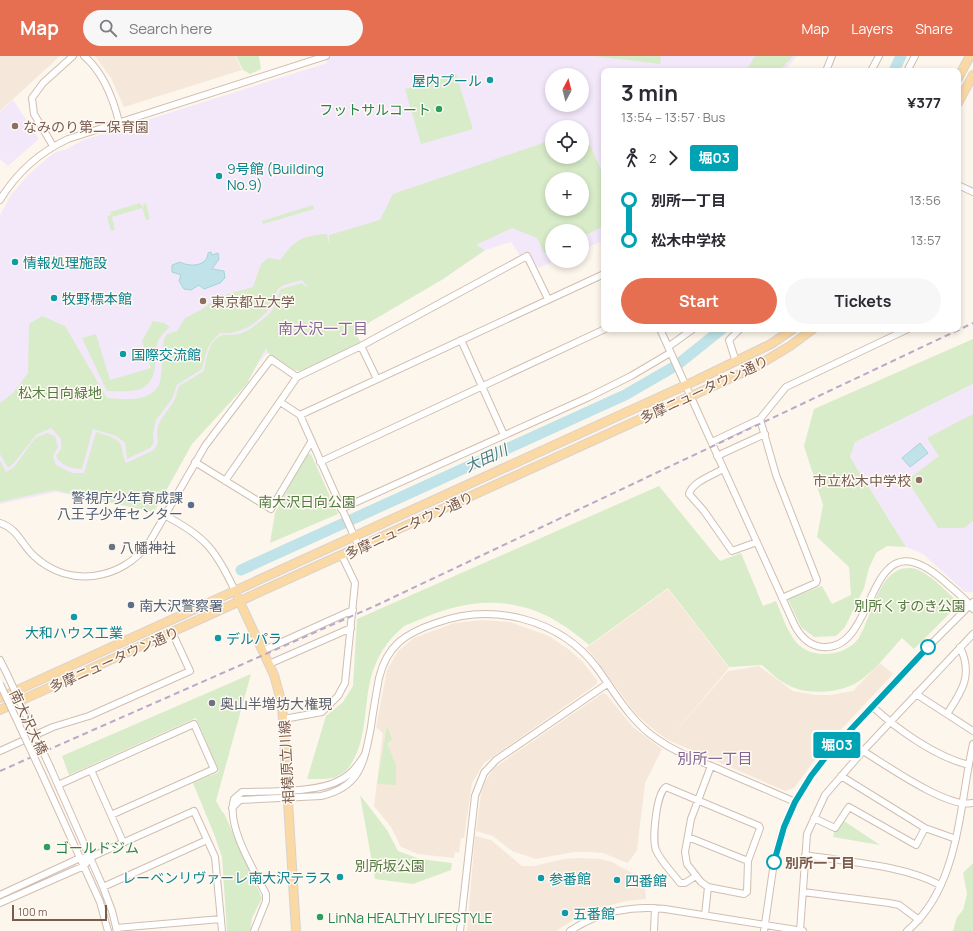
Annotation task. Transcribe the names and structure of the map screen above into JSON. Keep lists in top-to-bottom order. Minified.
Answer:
{"streets":{"main road":["多摩ニュータウン通り","相模原立川線"],"street":["南大沢大橋"]},"crossings":[["多摩ニュータウン通り","相模原立川線"]],"districts":["南大沢一丁目","別所一丁目"],"water":["大田川"],"parks":["松木日向緑地","南大沢日向公園","別所くすのき公園","別所坂公園"],"places":["屋内プール","フットサルコート","なみのり第二保育園","9号館 (Building No.9)","情報処理施設","牧野標本館","東京都立大学","国際交流館","市立松木中学校","警視庁少年育成課 八王子少年センター","八幡神社","南大沢警察署","大和ハウス工業","デルパラ","奥山半増坊大権現","ゴールドジム","別所一丁目","レーベンリヴァーレ南大沢テラス","参番館","四番館","五番館","LinNa HEALTHY LIFESTYLE"],"lines":["bus line 堀03"],"scale_bar":"100 m","north":"top","page":{"header":"Map","search":"Search here","nav":["Map","Layers","Share"],"on_map":"堀03","map_buttons":["+","−"],"heading":["3 min","13:54 – 13:57 · Bus","¥377"],"legs":["2","堀03"],"list":[{"name":"別所一丁目","value":"13:56"},{"name":"松木中学校","value":"13:57"}],"buttons":["Start","Tickets"],"scale":"100 m"}}
